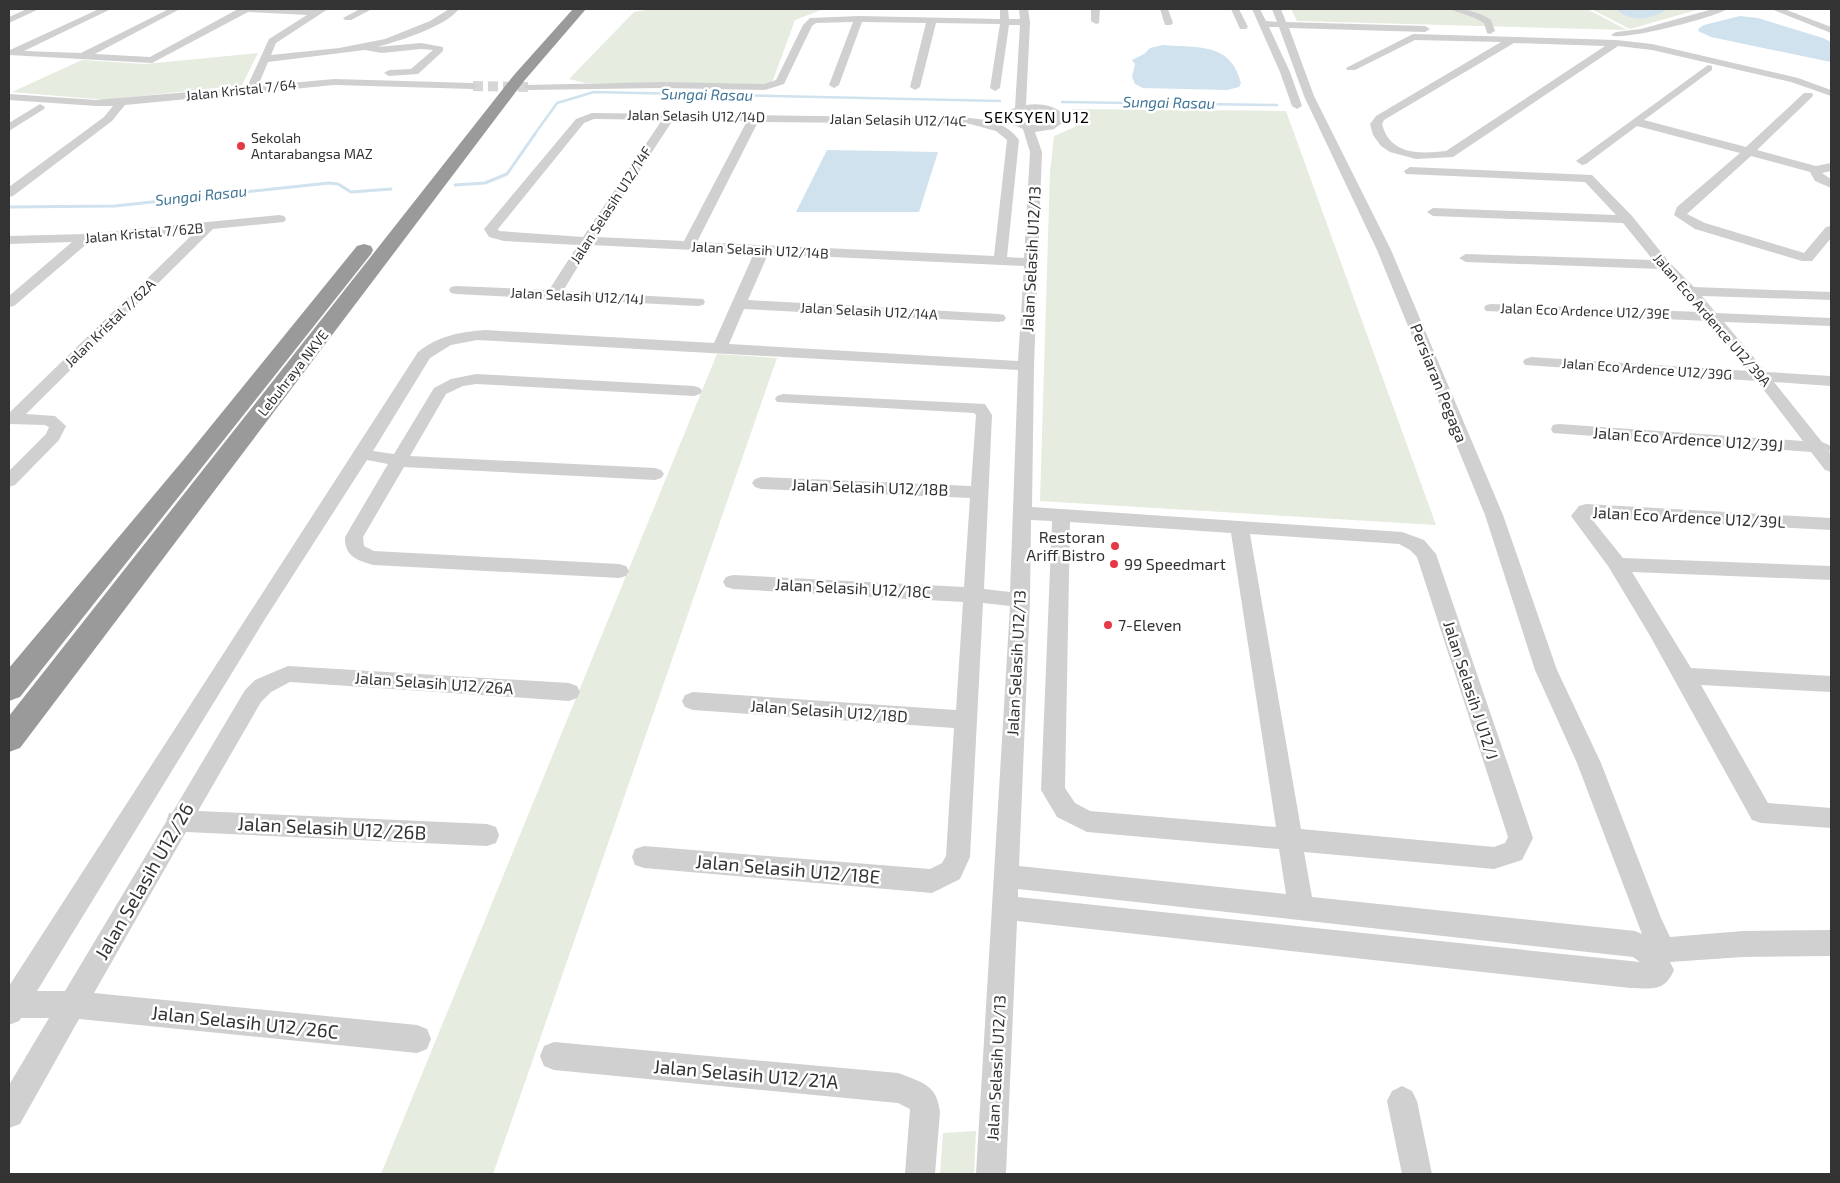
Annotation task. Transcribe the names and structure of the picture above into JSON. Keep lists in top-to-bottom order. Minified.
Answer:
{"streets":{"highway":["Lebuhraya NKVE"],"street":["Jalan Kristal 7/64","Jalan Selasih U12/14D","Jalan Selasih U12/14C","Jalan Selasih U12/14F","Jalan Kristal 7/62B","Jalan Selasih U12/14B","Jalan Selasih U12/13","Jalan Selasih U12/14J","Jalan Selasih U12/14A","Jalan Eco Ardence U12/39E","Jalan Eco Ardence U12/39A","Jalan Kristal 7/62A","Jalan Eco Ardence U12/39G","Persiaran Pegaga","Jalan Eco Ardence U12/39J","Jalan Selasih U12/18B","Jalan Eco Ardence U12/39L","Jalan Selasih U12/18C","Jalan Selasih U12/26A","Jalan Selasih J U12/J","Jalan Selasih U12/18D","Jalan Selasih U12/26B","Jalan Selasih U12/18E","Jalan Selasih U12/26","Jalan Selasih U12/26C","Jalan Selasih U12/21A"]},"crossings":[["Jalan Selasih U12/14D","Jalan Selasih U12/14C"],["Jalan Selasih U12/14D","Jalan Selasih U12/14F"],["Jalan Selasih U12/14D","Jalan Selasih U12/14B"],["Jalan Selasih U12/14C","Jalan Selasih U12/14B"],["Jalan Selasih U12/14F","Jalan Selasih U12/14B"],["Jalan Selasih U12/14F","Jalan Selasih U12/14J"],["Jalan Kristal 7/62B","Jalan Kristal 7/62A"],["Jalan Selasih U12/14B","Jalan Selasih U12/13"],["Jalan Selasih U12/13","Jalan Selasih U12/18C"],["Jalan Eco Ardence U12/39E","Jalan Eco Ardence U12/39A"],["Jalan Eco Ardence U12/39A","Jalan Eco Ardence U12/39G"],["Jalan Eco Ardence U12/39A","Jalan Eco Ardence U12/39J"],["Jalan Selasih U12/26A","Jalan Selasih U12/26"],["Jalan Selasih U12/18D","Jalan Selasih U12/18E"],["Jalan Selasih U12/26B","Jalan Selasih U12/26"],["Jalan Selasih U12/26","Jalan Selasih U12/26C"]],"districts":["SEKSYEN U12"],"water":["Sungai Rasau"],"places":["Sekolah Antarabangsa MAZ","Restoran Ariff Bistro","99 Speedmart","7-Eleven"]}
